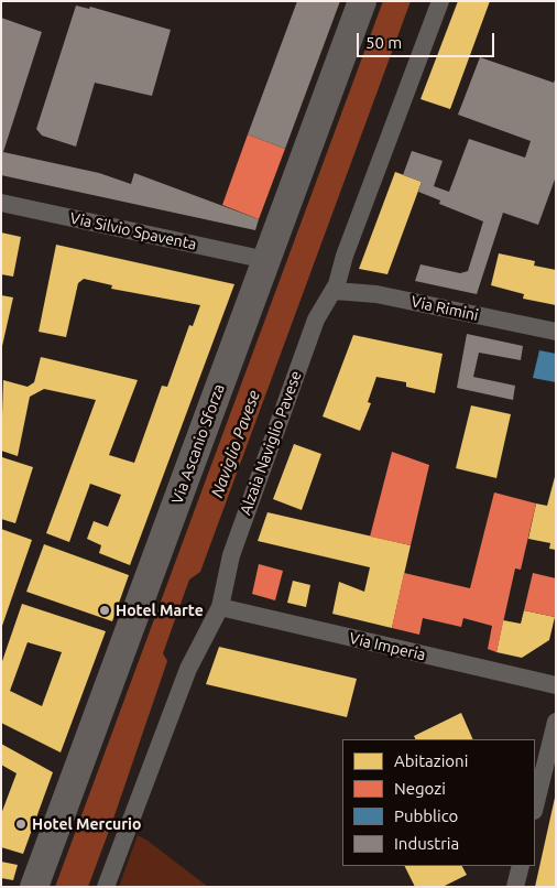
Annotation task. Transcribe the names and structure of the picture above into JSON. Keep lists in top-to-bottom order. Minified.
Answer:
{"streets":{"main road":["Via Ascanio Sforza"],"street":["Via Silvio Spaventa","Via Rimini","Alzaia Naviglio Pavese","Via Imperia"]},"crossings":[["Via Silvio Spaventa","Via Ascanio Sforza"],["Via Rimini","Alzaia Naviglio Pavese"],["Alzaia Naviglio Pavese","Via Imperia"]],"water":["Naviglio Pavese"],"places":["Hotel Marte","Hotel Mercurio"],"legend":["Abitazioni","Negozi","Pubblico","Industria"],"scale_bar":"50 m"}
